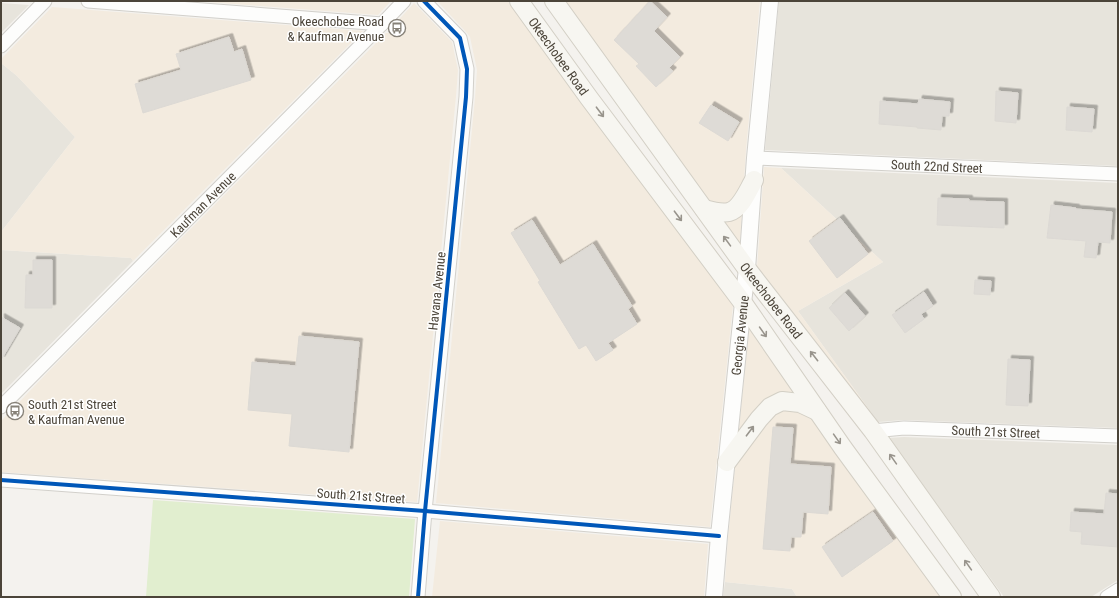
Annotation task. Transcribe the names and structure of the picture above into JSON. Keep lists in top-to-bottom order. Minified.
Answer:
{"streets":{"main road":["Okeechobee Road"],"street":["South 22nd Street","Kaufman Avenue","Havana Avenue","Georgia Avenue","South 21st Street"]},"crossings":[["Okeechobee Road","Georgia Avenue"],["Okeechobee Road","South 21st Street"],["South 22nd Street","Georgia Avenue"],["Havana Avenue","South 21st Street"],["Georgia Avenue","South 21st Street"]],"places":{"bus stop":["Okeechobee Road & Kaufman Avenue","South 21st Street & Kaufman Avenue"]}}
